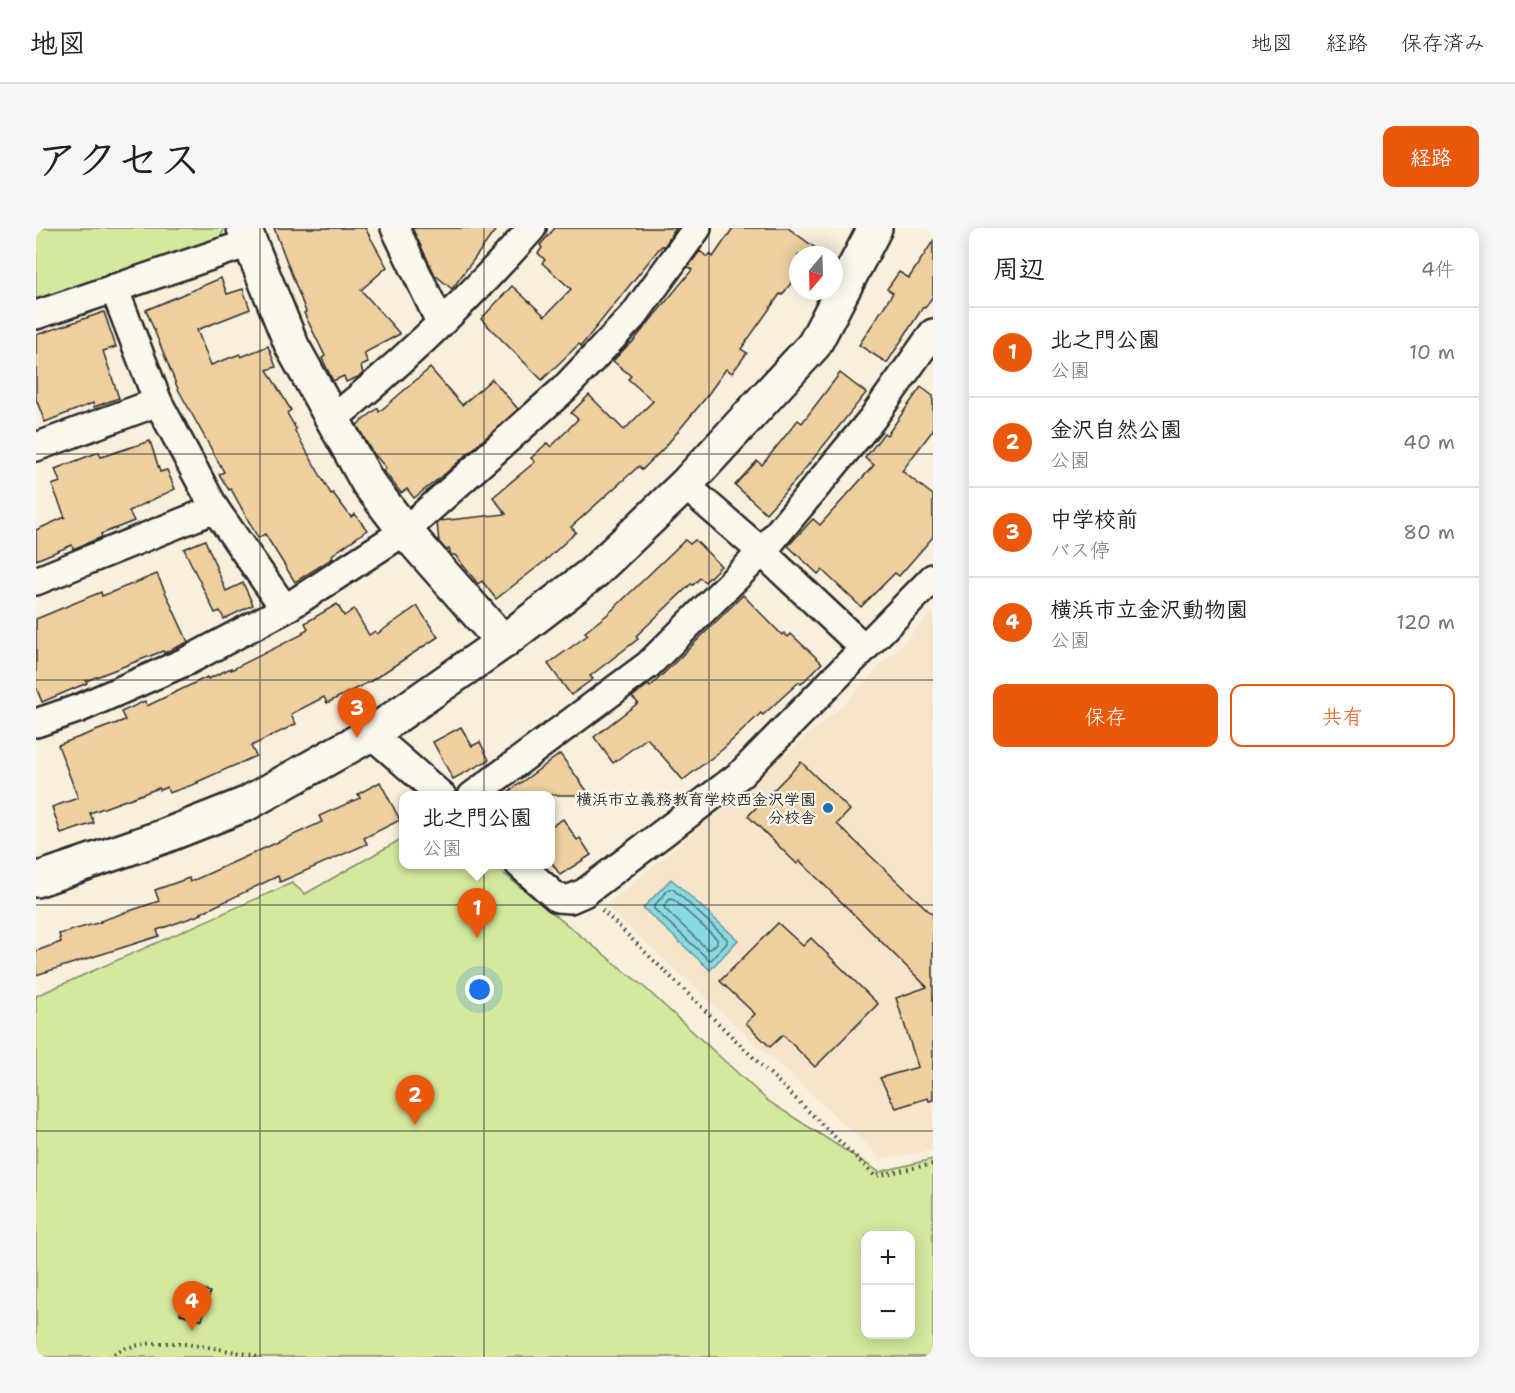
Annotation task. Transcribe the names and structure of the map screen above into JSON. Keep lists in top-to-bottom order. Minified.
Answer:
{"places":["横浜市立義務教育学校西金沢学園 分校舎"],"north":"bottom","page":{"header":"地図","nav":["地図","経路","保存済み"],"title":"アクセス","buttons":["経路",["保存","共有"]],"heading":["周辺","4件"],"list":[{"mark":"1","name":"北之門公園","note":"公園","value":"10 m"},{"mark":"2","name":"金沢自然公園","note":"公園","value":"40 m"},{"mark":"3","name":"中学校前","note":"バス停","value":"80 m"},{"mark":"4","name":"横浜市立金沢動物園","note":"公園","value":"120 m"}],"pins":["3","1","2","4"],"popup":["北之門公園","公園"],"map_buttons":["+","−"]}}
